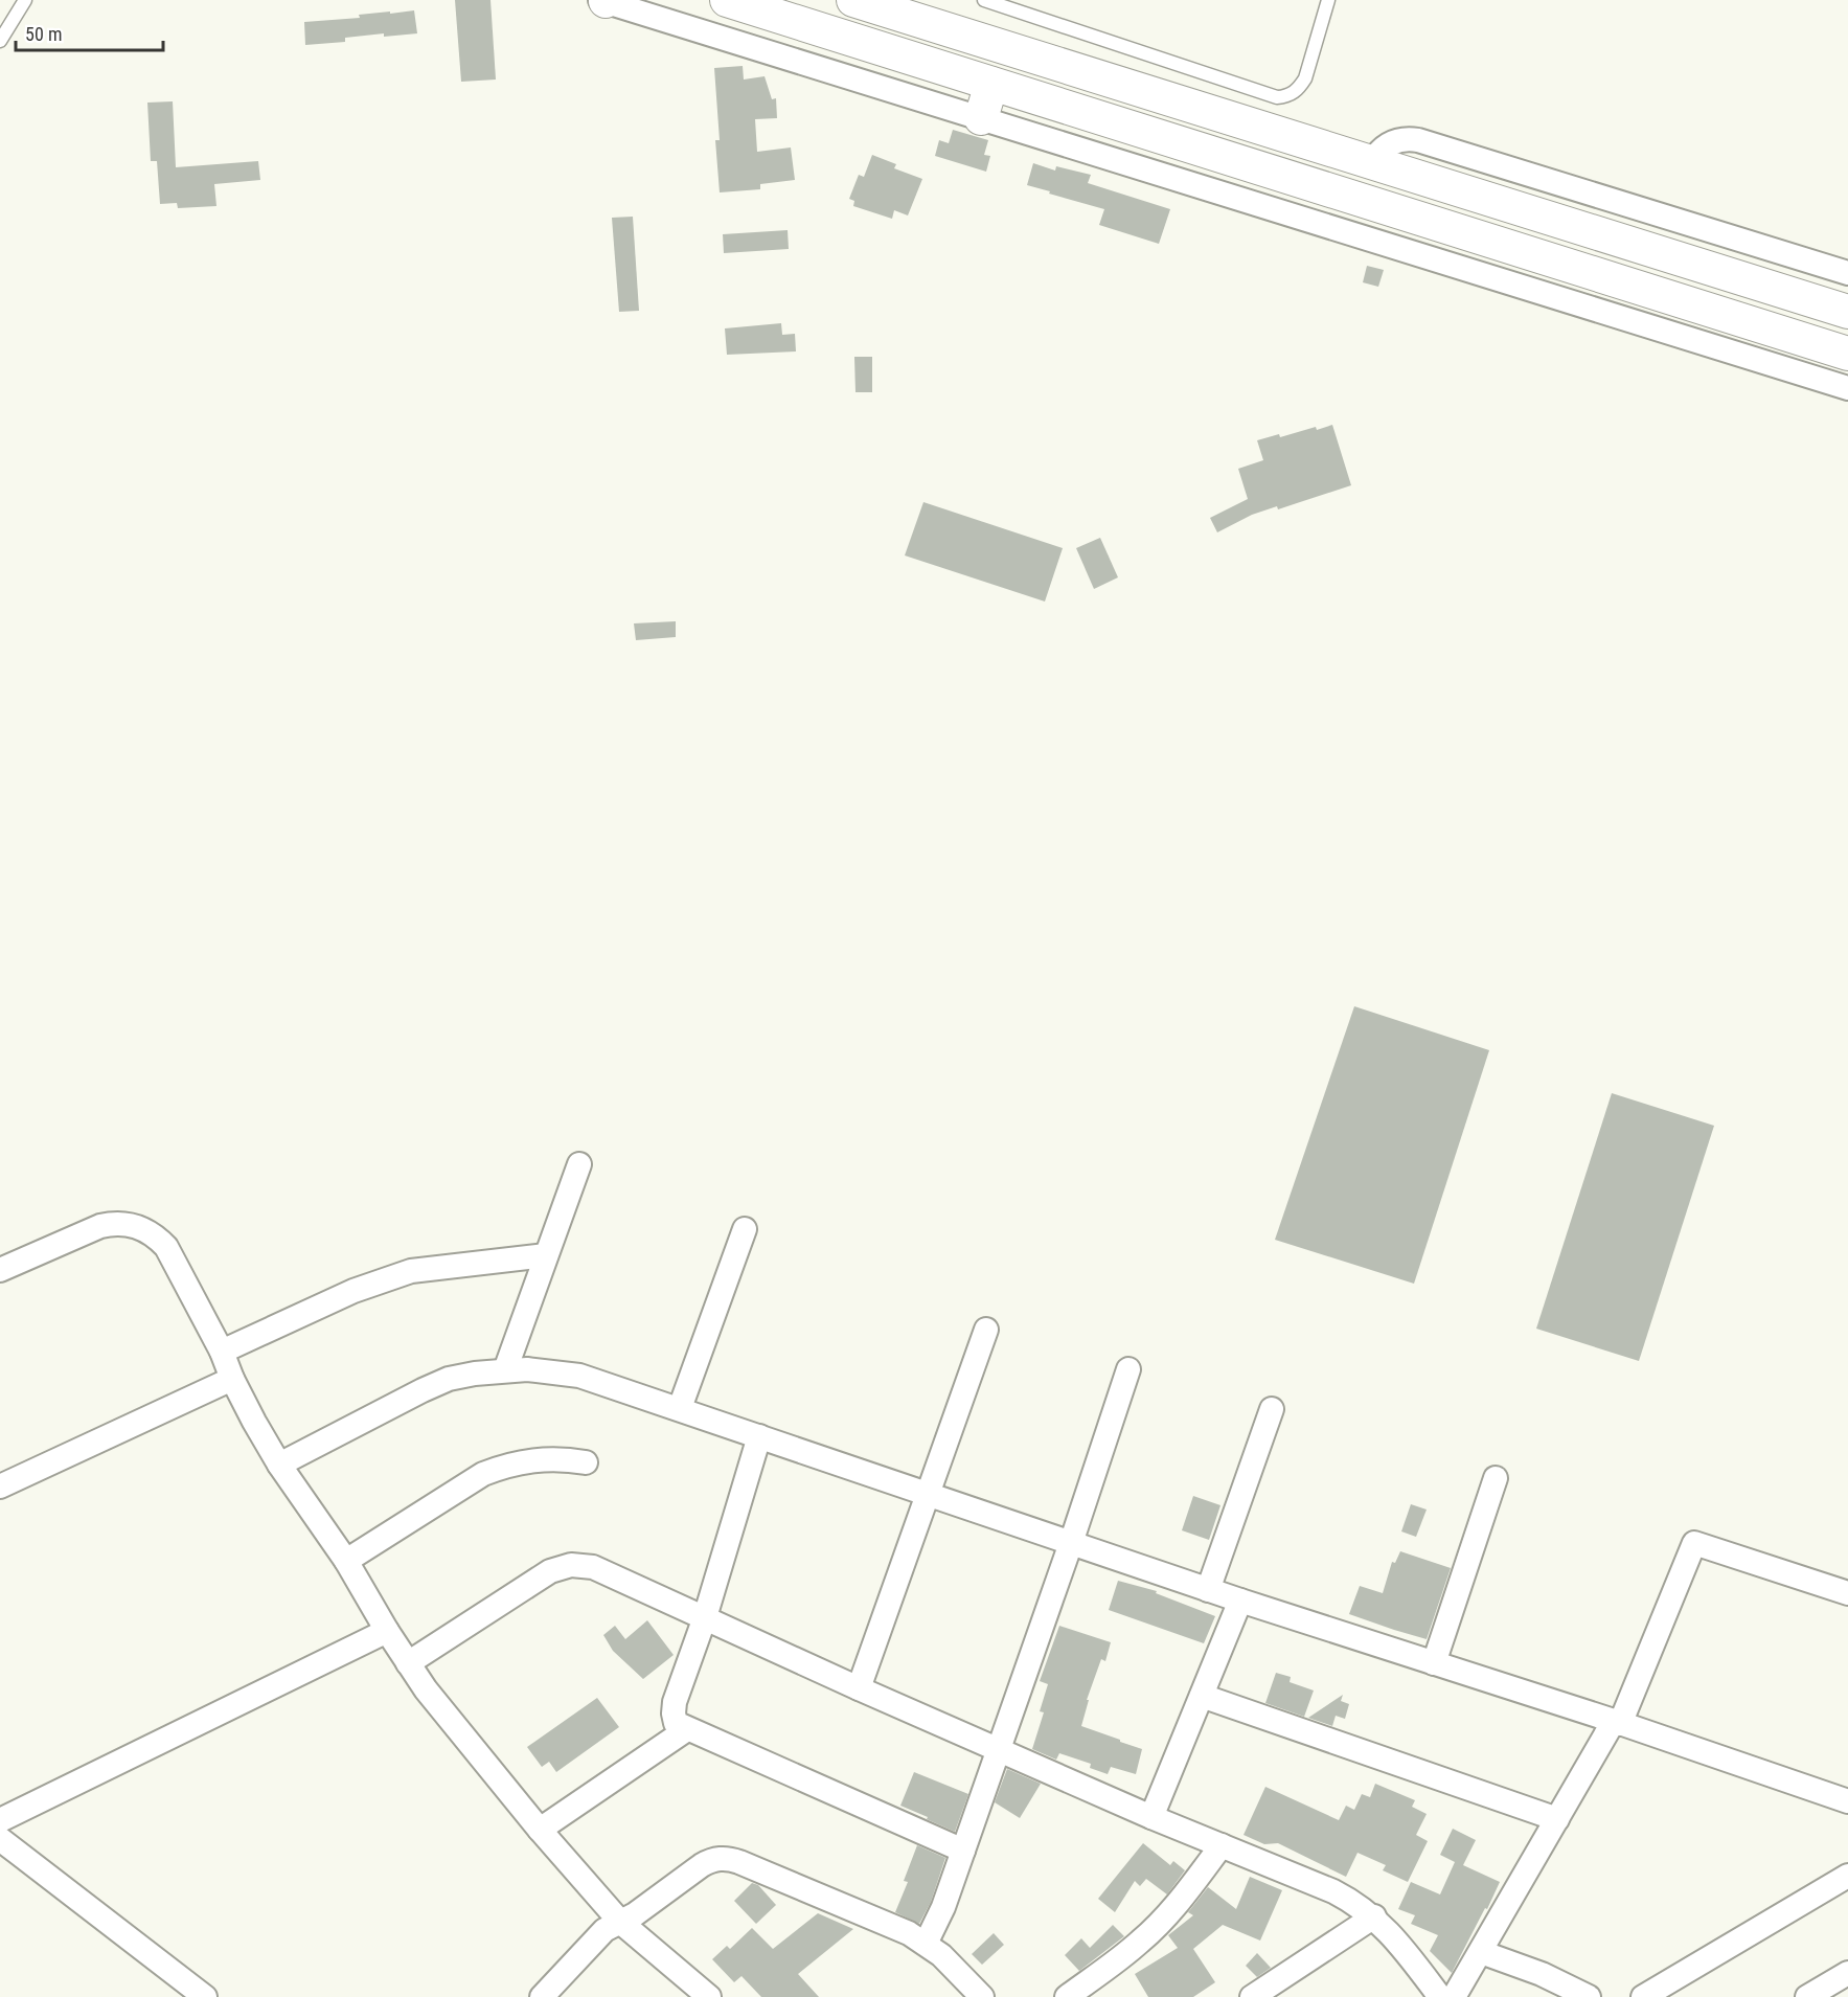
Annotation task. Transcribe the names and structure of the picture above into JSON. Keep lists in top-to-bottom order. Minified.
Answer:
{"scale_bar":"50 m"}
